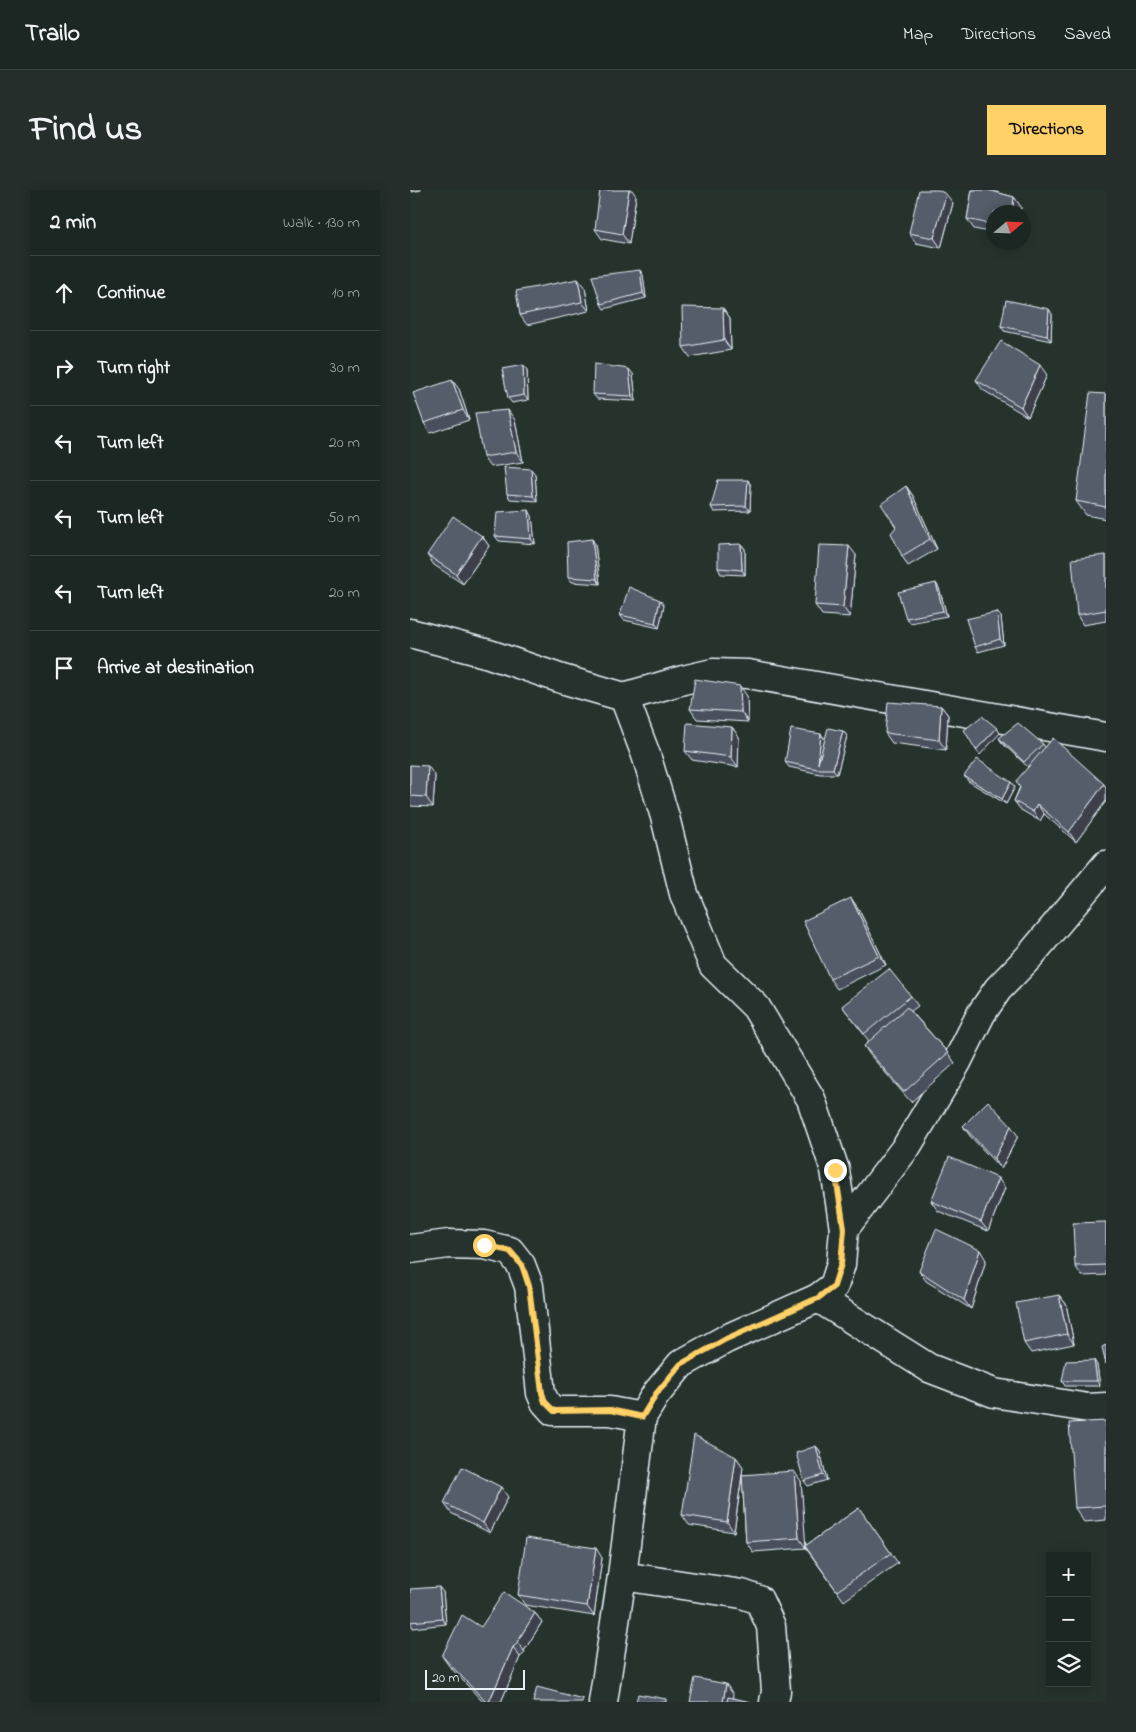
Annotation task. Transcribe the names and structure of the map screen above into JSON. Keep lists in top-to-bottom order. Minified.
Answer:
{"scale_bar":"20 m","north":"right","page":{"header":"Trailo","nav":["Map","Directions","Saved"],"title":"Find us","buttons":"Directions","heading":["2 min","Walk · 130 m"],"list":[["Continue","10 m"],["Turn right","30 m"],["Turn left","20 m"],["Turn left","50 m"],["Turn left","20 m"],"Arrive at destination"],"map_buttons":["+","−"],"scale":"20 m"}}
